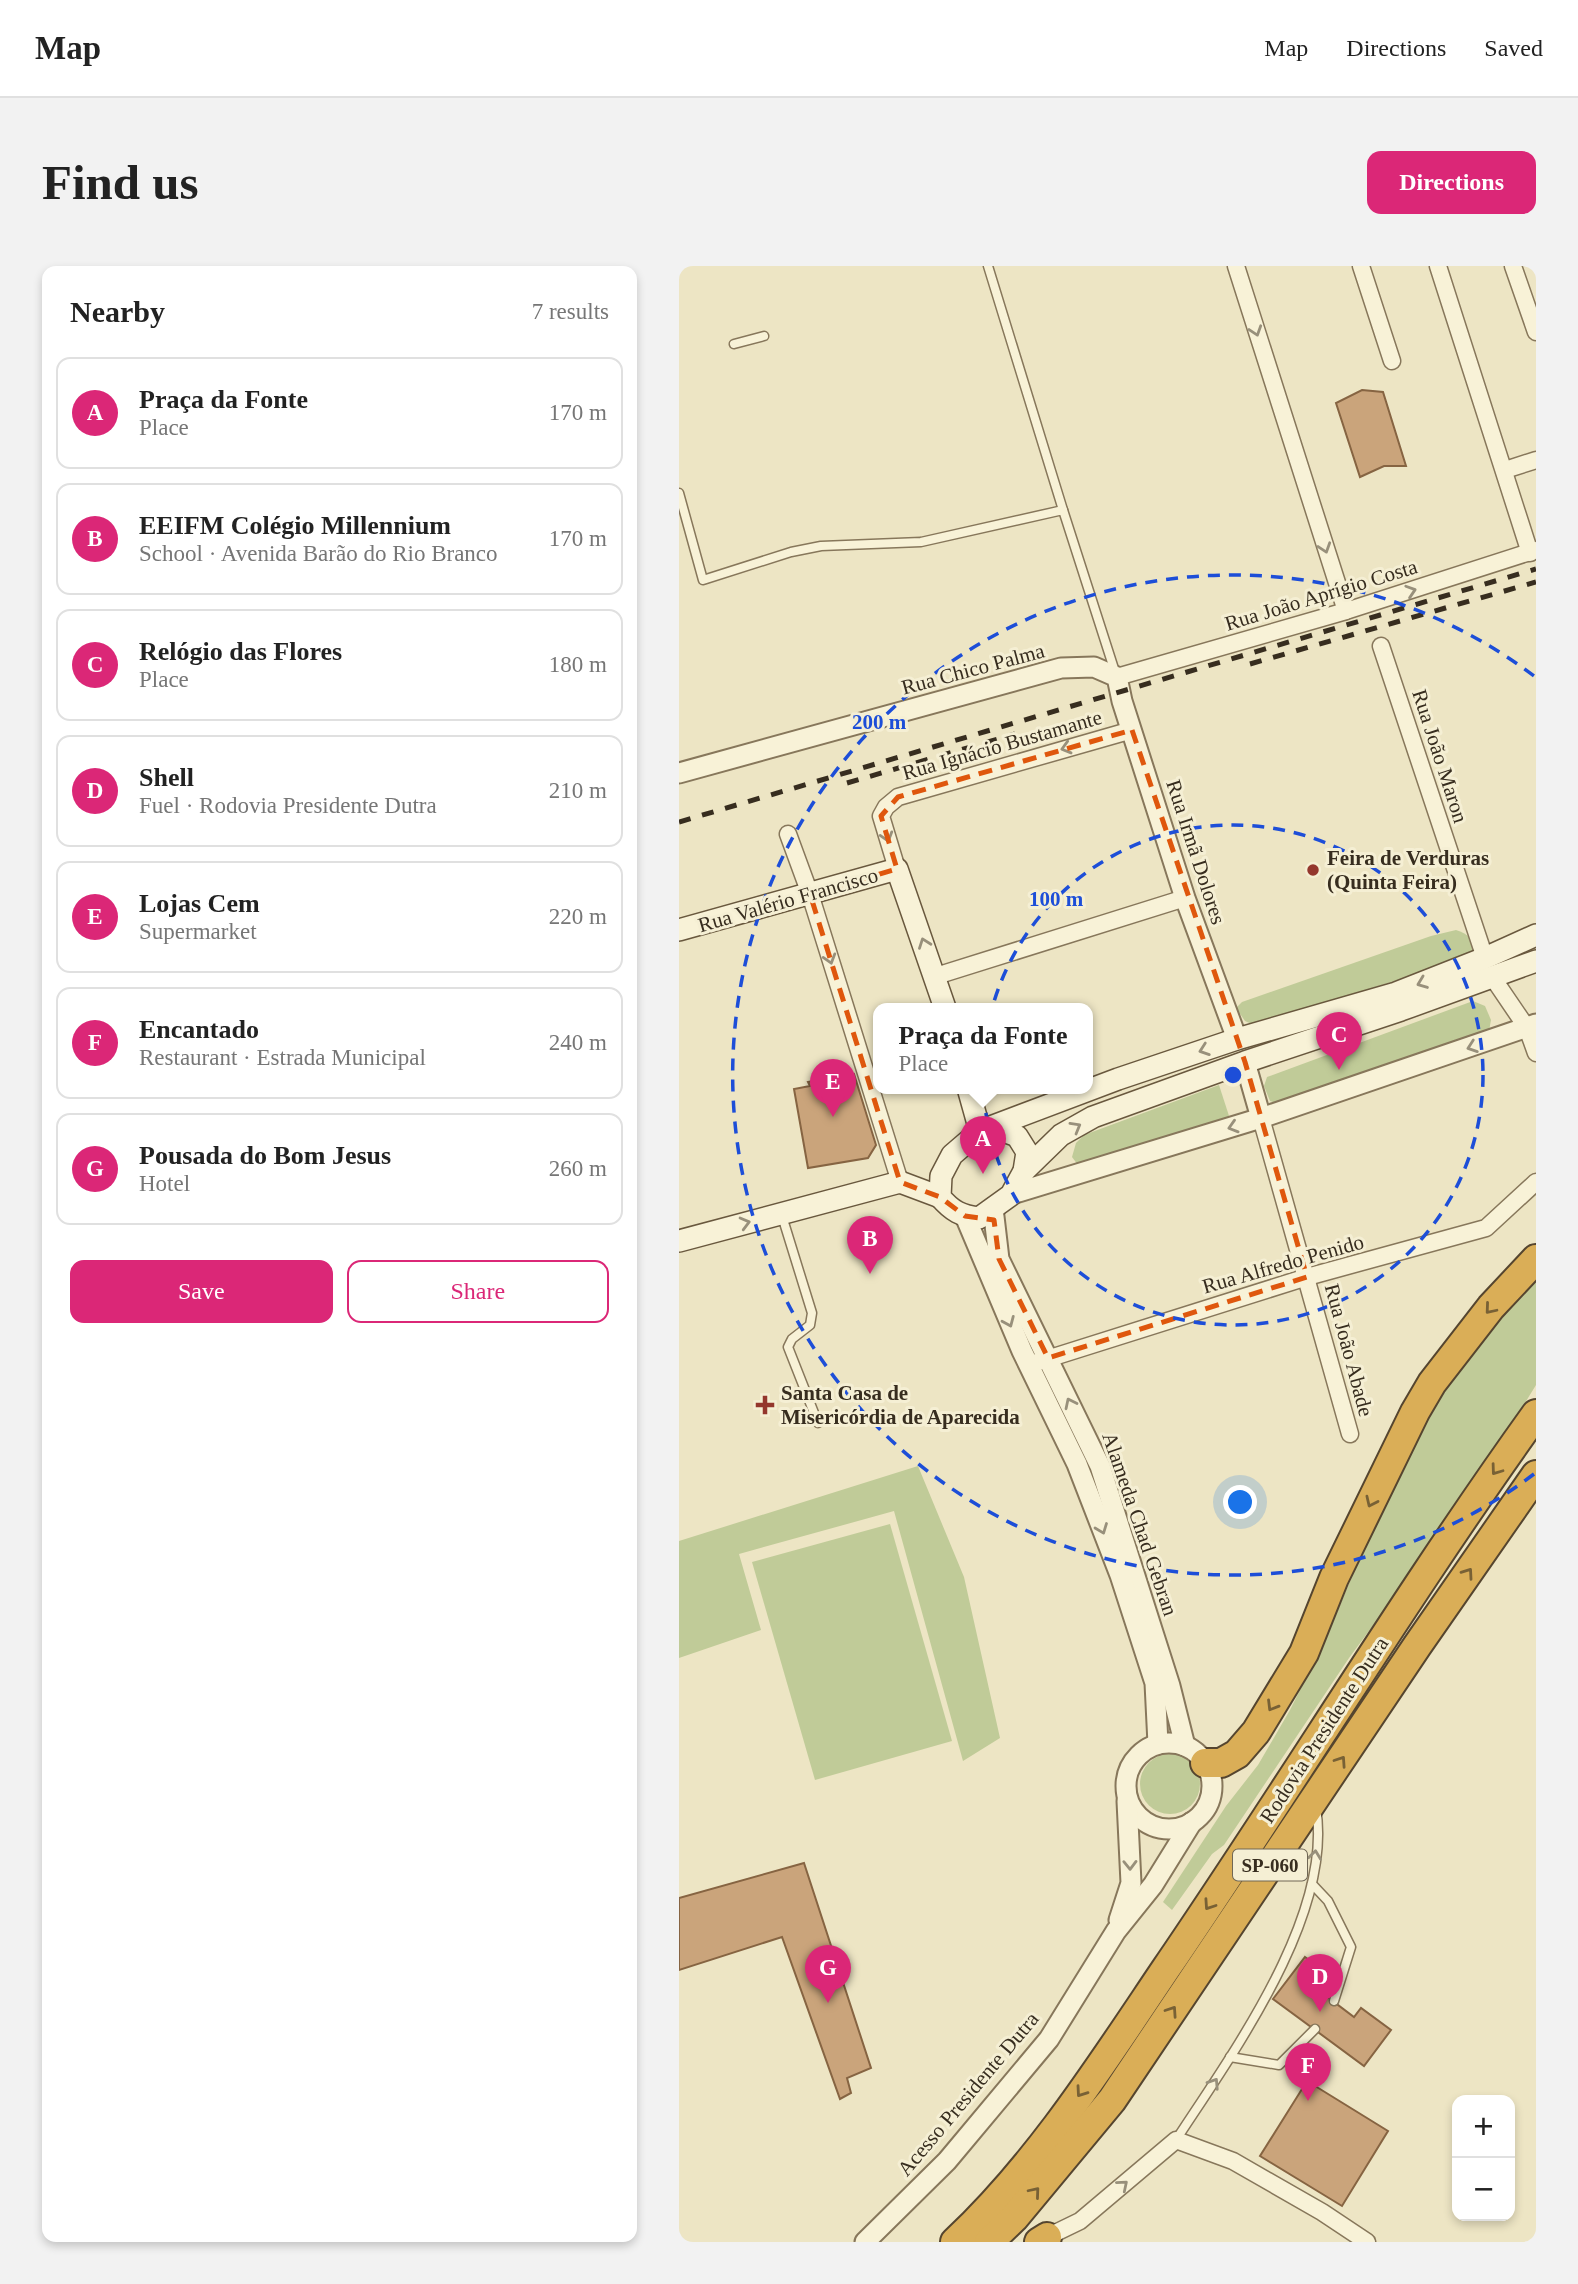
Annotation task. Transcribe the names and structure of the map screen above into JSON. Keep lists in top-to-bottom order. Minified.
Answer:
{"streets":{"highway":["Rodovia Presidente Dutra","SP-060"],"main road":["Rua Valério Francisco"],"street":["Rua João Aprígio Costa","Rua Chico Palma","Rua Ignácio Bustamante","Rua João Maron","Rua Irmã Dolores","Rua Alfredo Penido","Rua João Abade","Alameda Chad Gebran","Acesso Presidente Dutra"]},"crossings":[["Rua João Aprígio Costa","Rua Chico Palma"],["Rua João Aprígio Costa","Rua Irmã Dolores"],["Rua Chico Palma","Rua Irmã Dolores"],["Rua Ignácio Bustamante","Rua Irmã Dolores"],["Rua Ignácio Bustamante","Rua Valério Francisco"],["Rua Alfredo Penido","Rua João Abade"],["Rua Alfredo Penido","Alameda Chad Gebran"]],"one_way":["Rua João Aprígio Costa","Rua Ignácio Bustamante"],"places":{"other":["Feira de Verduras (Quinta Feira)"],"health":["Santa Casa de Misericórdia de Aparecida"]},"page":{"header":"Map","nav":["Map","Directions","Saved"],"buttons":["Directions",["Save","Share"]],"title":"Find us","heading":["Nearby","7 results"],"list":[{"mark":"A","name":"Praça da Fonte","note":"Place","value":"170 m"},{"mark":"B","name":"EEIFM Colégio Millennium","note":"School · Avenida Barão do Rio Branco","value":"170 m"},{"mark":"C","name":"Relógio das Flores","note":"Place","value":"180 m"},{"mark":"D","name":"Shell","note":"Fuel · Rodovia Presidente Dutra","value":"210 m"},{"mark":"E","name":"Lojas Cem","note":"Supermarket","value":"220 m"},{"mark":"F","name":"Encantado","note":"Restaurant · Estrada Municipal","value":"240 m"},{"mark":"G","name":"Pousada do Bom Jesus","note":"Hotel","value":"260 m"}],"popup":["Praça da Fonte","Place"],"pins":["C","E","A","B","G","D","F"],"map_buttons":["+","−"]},"rings":["200 m","100 m"]}
